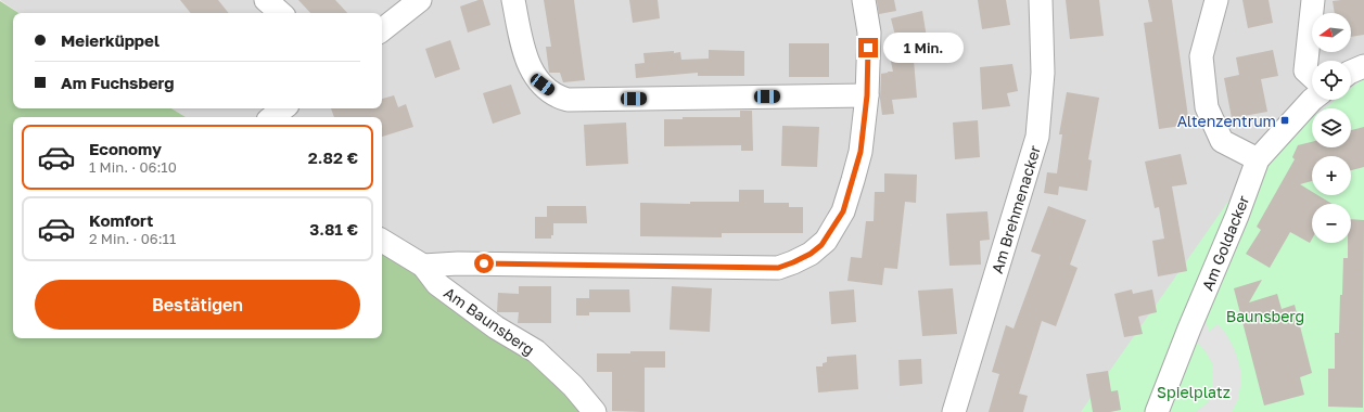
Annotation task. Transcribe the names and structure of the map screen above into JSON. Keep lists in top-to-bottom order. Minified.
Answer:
{"streets":{"street":["Am Brehmenacker","Am Goldacker","Am Baunsberg"]},"parks":["Baunsberg","Spielplatz"],"places":{"transit":["Altenzentrum"]},"north":"left","page":{"map_buttons":["+","−"],"banner":["Meierküppel","Am Fuchsberg"],"bubble":"1 Min.","list":[{"name":"Economy","note":"1 Min. · 06:10","value":"2.82 €"},{"name":"Komfort","note":"2 Min. · 06:11","value":"3.81 €"}],"buttons":"Bestätigen"}}
